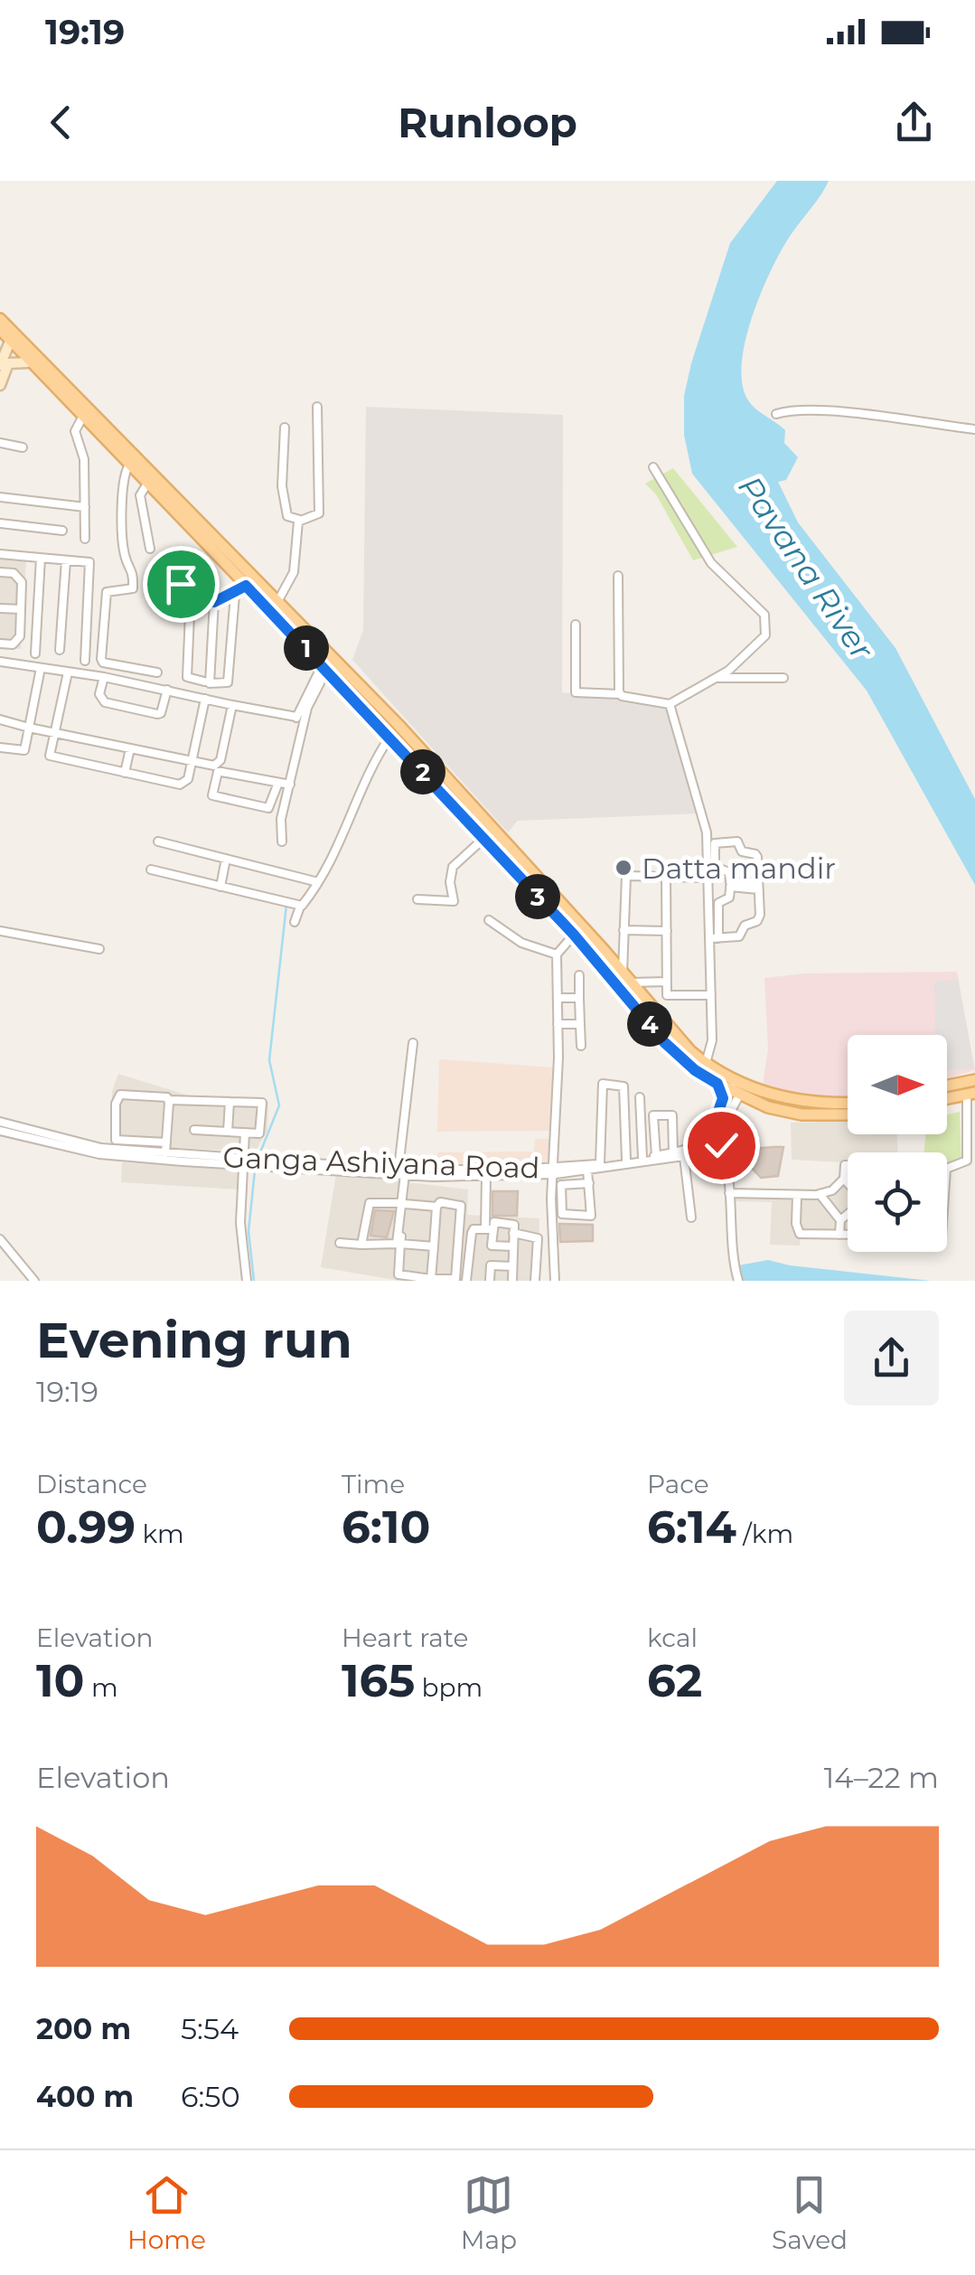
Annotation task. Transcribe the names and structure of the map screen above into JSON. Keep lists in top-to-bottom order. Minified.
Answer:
{"streets":{"street":["Ganga Ashiyana Road"]},"water":["Pavana River"],"places":["Datta mandir"],"north":"right","page":{"status":"19:19","header":"Runloop","pins":["1","2","3","4"],"heading":["Evening run","19:19"],"stats":[["Distance","0.99 km"],["Time","6:10"],["Pace","6:14 /km"],["Elevation","10 m"],["Heart rate","165 bpm"],["kcal","62"]],"chart":["Elevation","14–22 m"],"list":[{"name":"200 m","note":"5:54"},{"name":"400 m","note":"6:50"}],"tabs":["Home","Map","Saved"]}}
